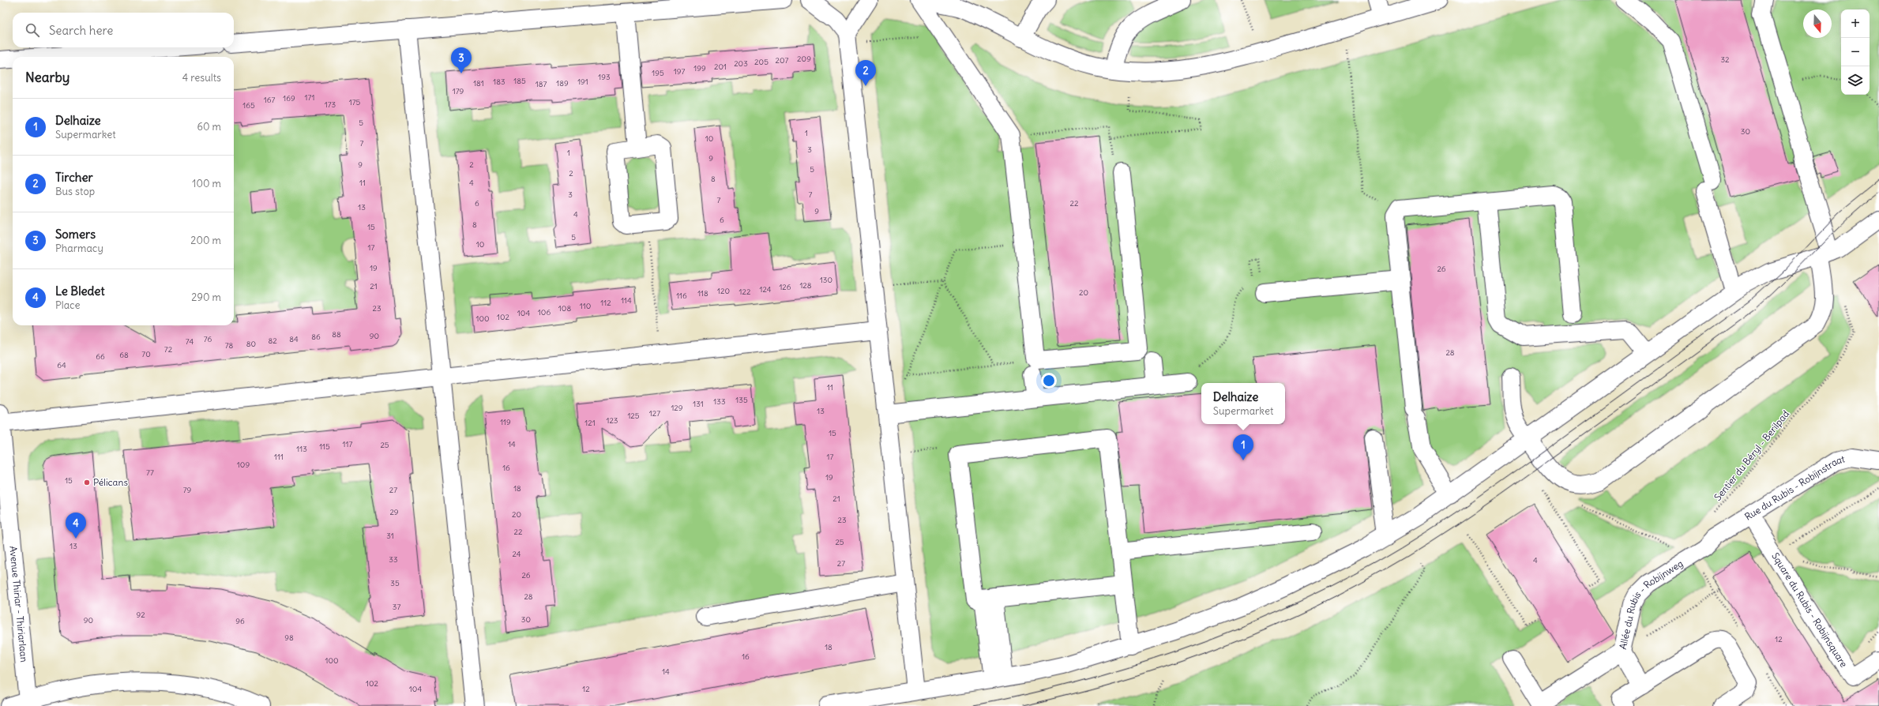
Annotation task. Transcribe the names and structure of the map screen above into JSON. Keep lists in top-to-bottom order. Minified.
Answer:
{"streets":{"street":["Rue du Rubis - Robijnstraat","Avenue Thiriar - Thiriarlaan","Allée du Rubis - Robijnweg","Square du Rubis - Robijnsquare"],"path":["Sentier du Béryl - Berilpad"]},"crossings":[["Rue du Rubis - Robijnstraat","Allée du Rubis - Robijnweg"],["Rue du Rubis - Robijnstraat","Square du Rubis - Robijnsquare"]],"places":["Pélicans"],"house_numbers":["209","32","207","205","203","201","199","197","195","193","185","183","191","181","189","187","179","171","169","167","175","173","165","5","30","1","10","7","3","1","9","9","2","5","2","8","11","4","3","7","7","6","22","13","9","4","6","8","15","5","10","17","19","26","130","128","21","126","124","120","122","20","118","116","114","112","110","23","108","106","104","102","100","88","90","86","76","84","82","74","80","78","72","28","70","68","66","64","11","135","133","131","129","13","127","125","123","119","121","15","117","14","25","115","113","111","17","109","16","77","19","15","18","79","27","21","29","20","23","22","31","25","13","24","33","4","27","26","35","28","37","92","30","90","96","98","12","18","16","100","14","102","104","12"],"north":"bottom","page":{"map_buttons":["+","−"],"search":"Search here","pins":["3","2","1","4"],"heading":["Nearby","4 results"],"list":[{"mark":"1","name":"Delhaize","note":"Supermarket","value":"60 m"},{"mark":"2","name":"Tircher","note":"Bus stop","value":"100 m"},{"mark":"3","name":"Somers","note":"Pharmacy","value":"200 m"},{"mark":"4","name":"Le Bledet","note":"Place","value":"290 m"}],"popup":["Delhaize","Supermarket"]}}
